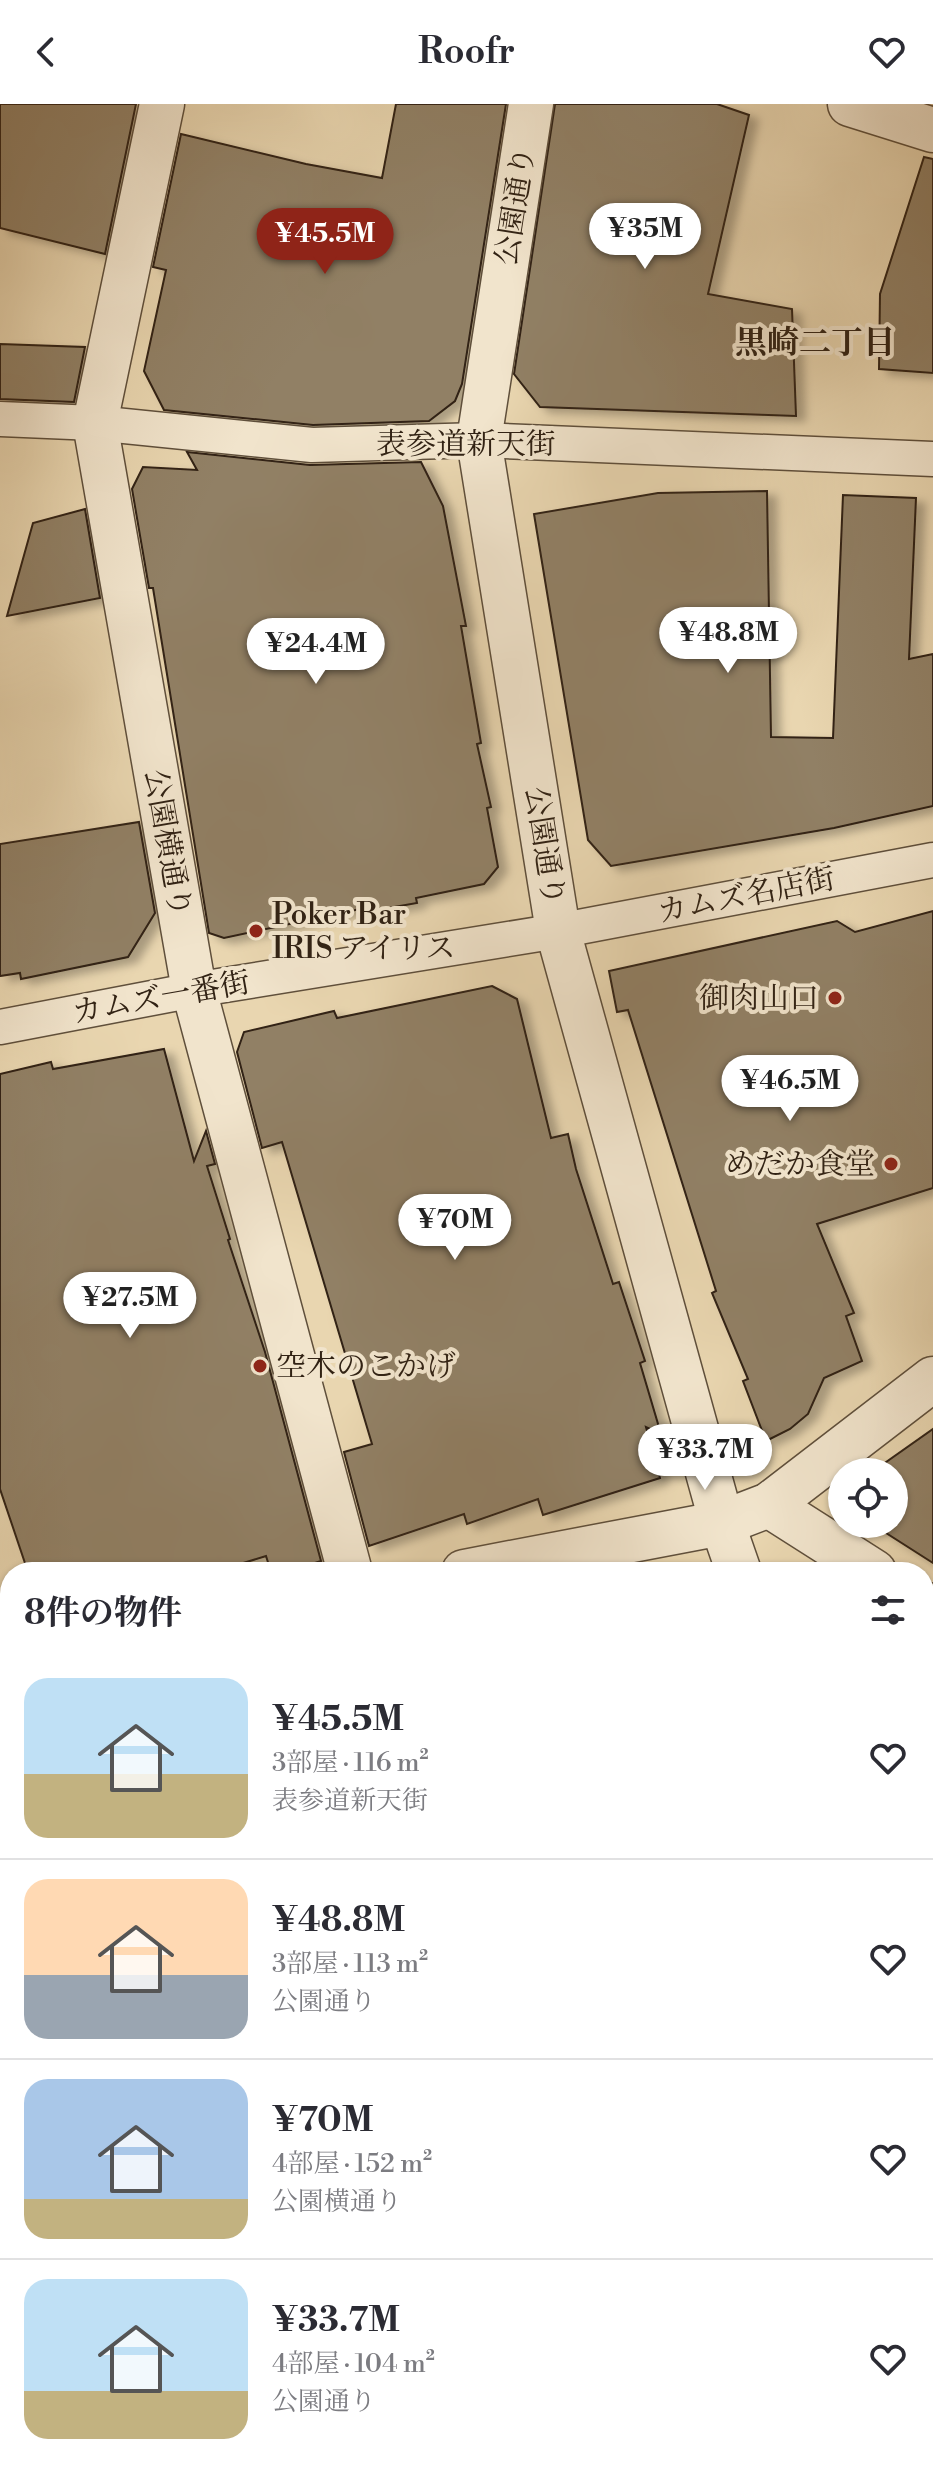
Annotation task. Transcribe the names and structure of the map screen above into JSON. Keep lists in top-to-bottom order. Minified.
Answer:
{"streets":{"street":["公園通り","表参道新天街","公園横通り","カムズ名店街","カムズ一番街"]},"crossings":[["公園通り","表参道新天街"],["公園通り","カムズ名店街"],["公園通り","カムズ一番街"],["表参道新天街","公園横通り"],["公園横通り","カムズ一番街"],["カムズ名店街","カムズ一番街"]],"districts":["黒崎二丁目"],"places":["Poker Bar IRIS アイリス","御肉山口","めだか食堂","空木のこかげ"],"page":{"header":"Roofr","price":["¥35M","¥45.5M","¥48.8M","¥24.4M","¥46.5M","¥70M","¥27.5M","¥33.7M"],"heading":"8件の物件","list":[{"name":"¥45.5M","note":"3部屋 · 116 m² · 表参道新天街"},{"name":"¥48.8M","note":"3部屋 · 113 m² · 公園通り"},{"name":"¥70M","note":"4部屋 · 152 m² · 公園横通り"},{"name":"¥33.7M","note":"4部屋 · 104 m² · 公園通り"}]}}
